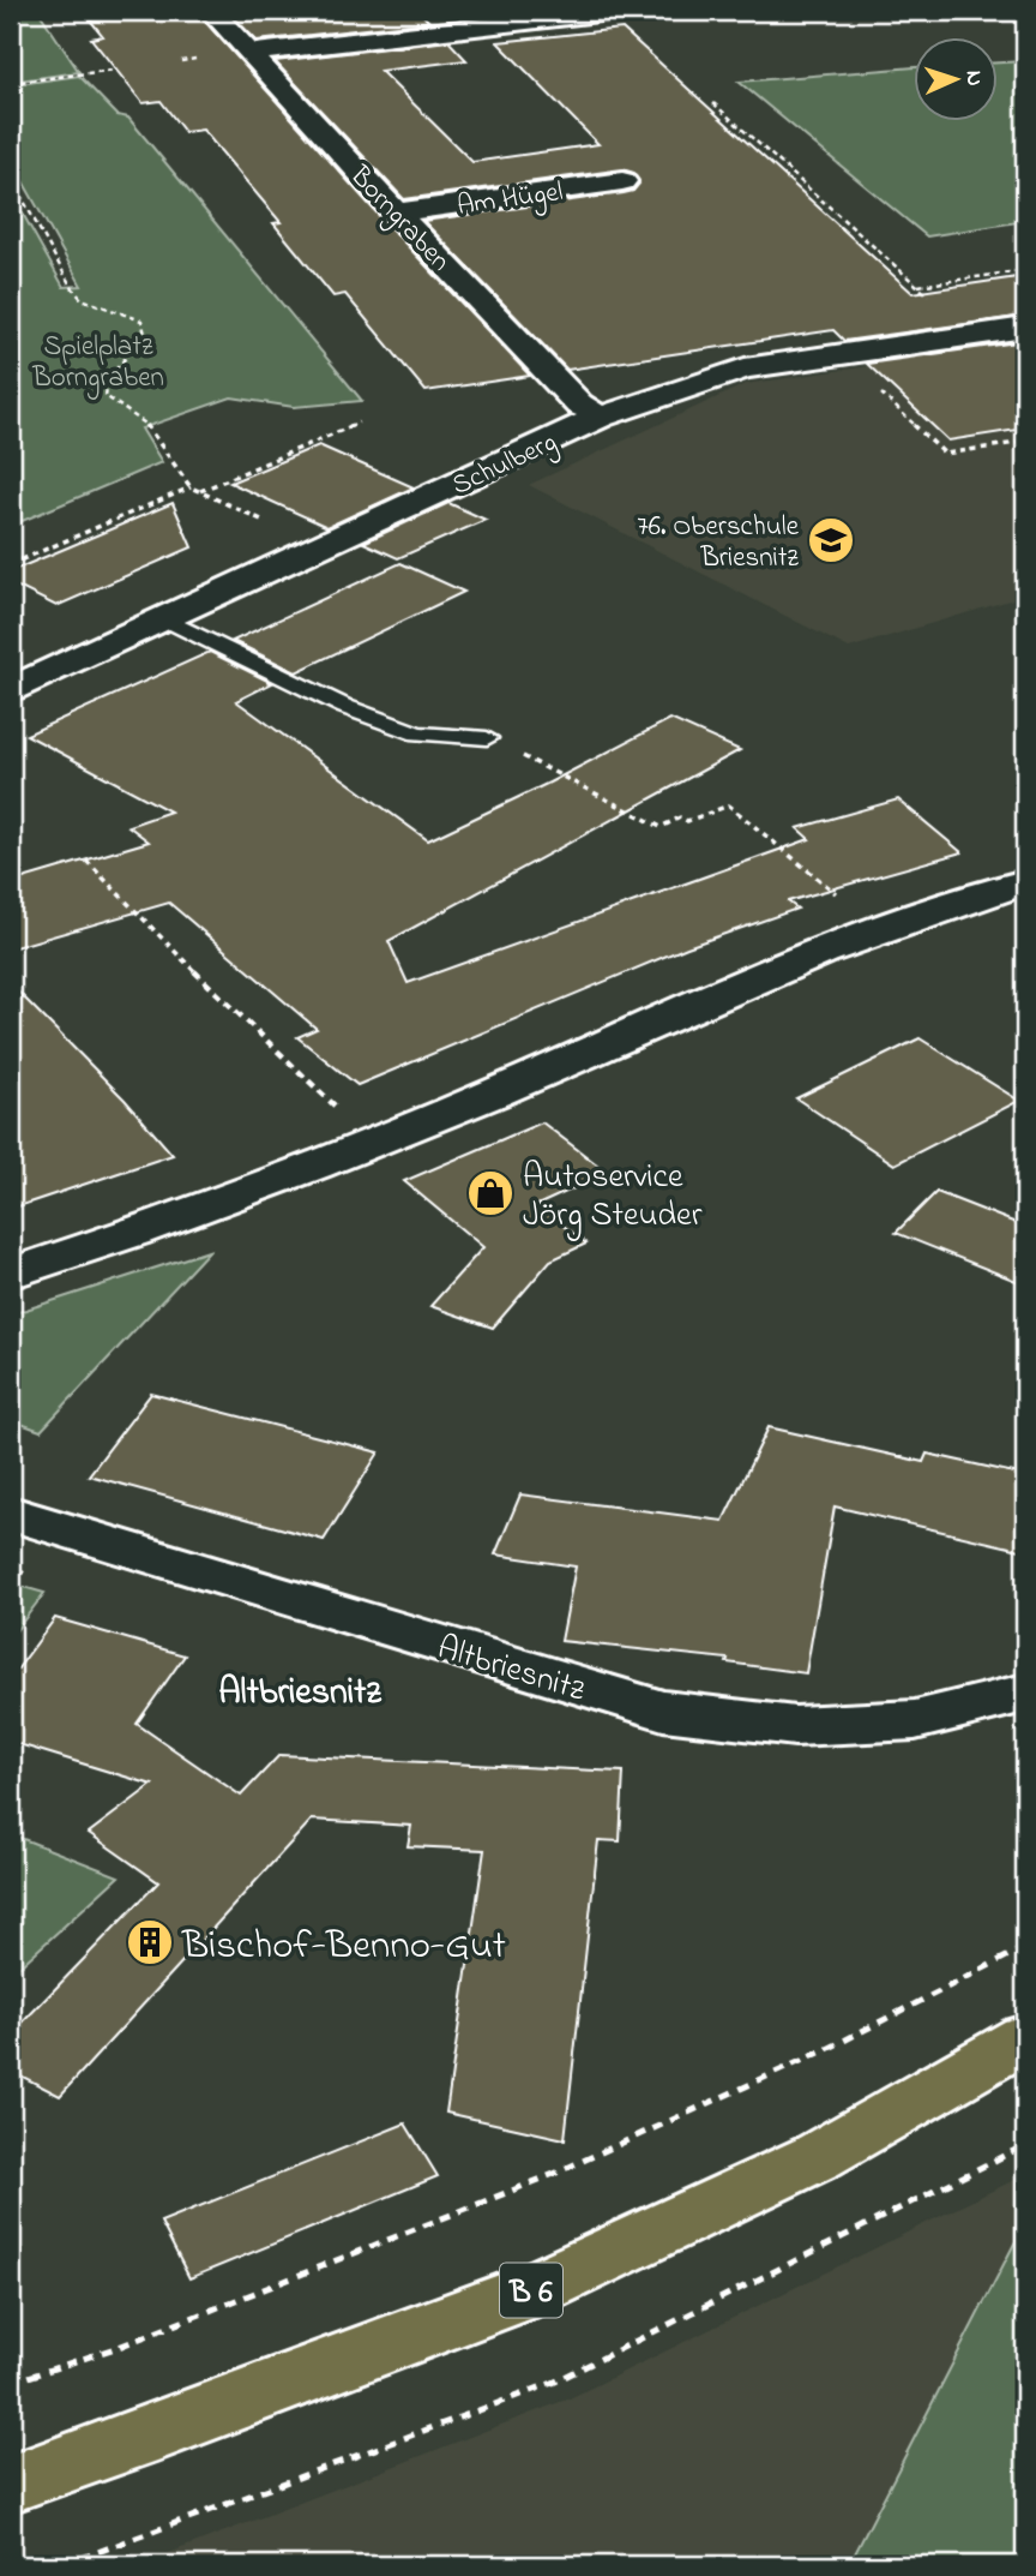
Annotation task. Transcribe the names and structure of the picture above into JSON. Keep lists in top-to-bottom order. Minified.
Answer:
{"streets":{"main road":["B 6"],"street":["Am Hügel","Borngraben","Schulberg","Altbriesnitz"]},"crossings":[["Am Hügel","Borngraben"],["Borngraben","Schulberg"]],"districts":["Altbriesnitz"],"parks":["Spielplatz Borngraben"],"places":{"school or university":["76. Oberschule Briesnitz"],"shop":["Autoservice Jörg Steuder"],"building":["Bischof-Benno-Gut"]},"north":"right"}
